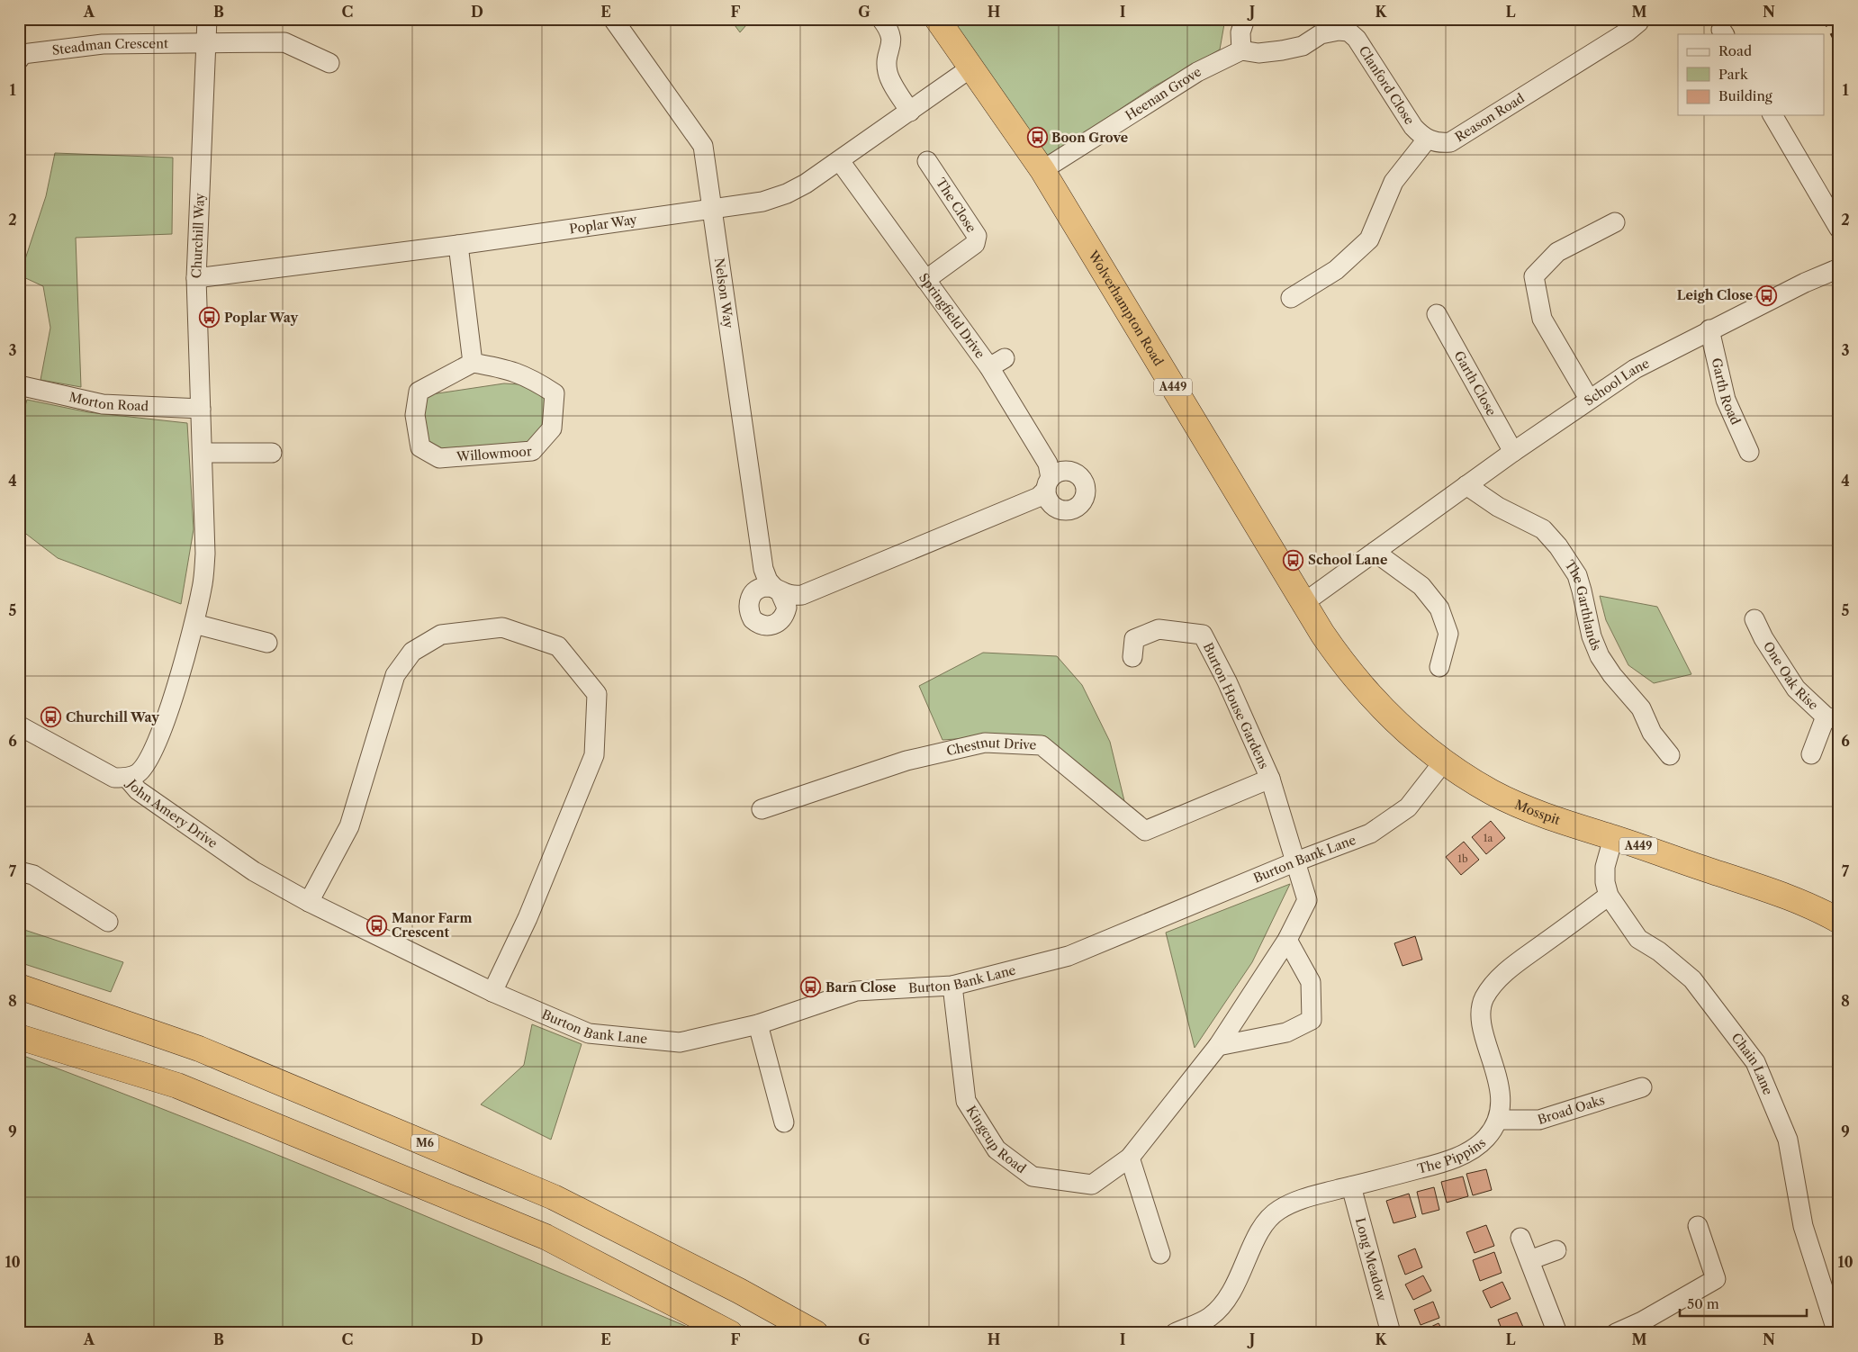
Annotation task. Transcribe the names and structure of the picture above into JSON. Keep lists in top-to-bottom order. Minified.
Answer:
{"streets":{"highway":["Wolverhampton Road","A449","Mosspit","M6"],"street":["Steadman Crescent","Clanford Close","Heenan Grove","Reason Road","The Close","Poplar Way","Churchill Way","Nelson Way","Springfield Drive","School Lane","Garth Close","Garth Road","Morton Road","Willowmoor","The Garthlands","One Oak Rise","Burton House Gardens","Chestnut Drive","John Amery Drive","Burton Bank Lane","Chain Lane","Broad Oaks","Kingcup Road","The Pippins","Long Meadow"]},"crossings":[["Steadman Crescent","Churchill Way"],["Clanford Close","Heenan Grove"],["Clanford Close","Reason Road"],["Heenan Grove","Wolverhampton Road"],["The Close","Springfield Drive"],["Poplar Way","Churchill Way"],["Poplar Way","Nelson Way"],["Poplar Way","Wolverhampton Road"],["Poplar Way","Springfield Drive"],["Churchill Way","Morton Road"],["Churchill Way","John Amery Drive"],["Nelson Way","Springfield Drive"],["Wolverhampton Road","School Lane"],["Wolverhampton Road","Mosspit"],["School Lane","Garth Close"],["School Lane","Garth Road"],["School Lane","The Garthlands"],["School Lane","Mosspit"],["Burton House Gardens","Chestnut Drive"],["Burton House Gardens","Burton Bank Lane"],["Burton House Gardens","Kingcup Road"],["Mosspit","Burton Bank Lane"],["Mosspit","Chain Lane"],["John Amery Drive","Burton Bank Lane"],["Burton Bank Lane","Kingcup Road"],["Broad Oaks","The Pippins"],["The Pippins","Long Meadow"]],"places":{"bus stop":["Boon Grove","Leigh Close","Poplar Way","School Lane","Churchill Way","Manor Farm Crescent","Barn Close"]},"house_numbers":["1a","1b"],"legend":["Road","Park","Building"],"scale_bar":"50 m","grid":{"columns":["A","B","C","D","E","F","G","H","I","J","K","L","M","N"],"rows":["1","2","3","4","5","6","7","8","9","10"]}}
